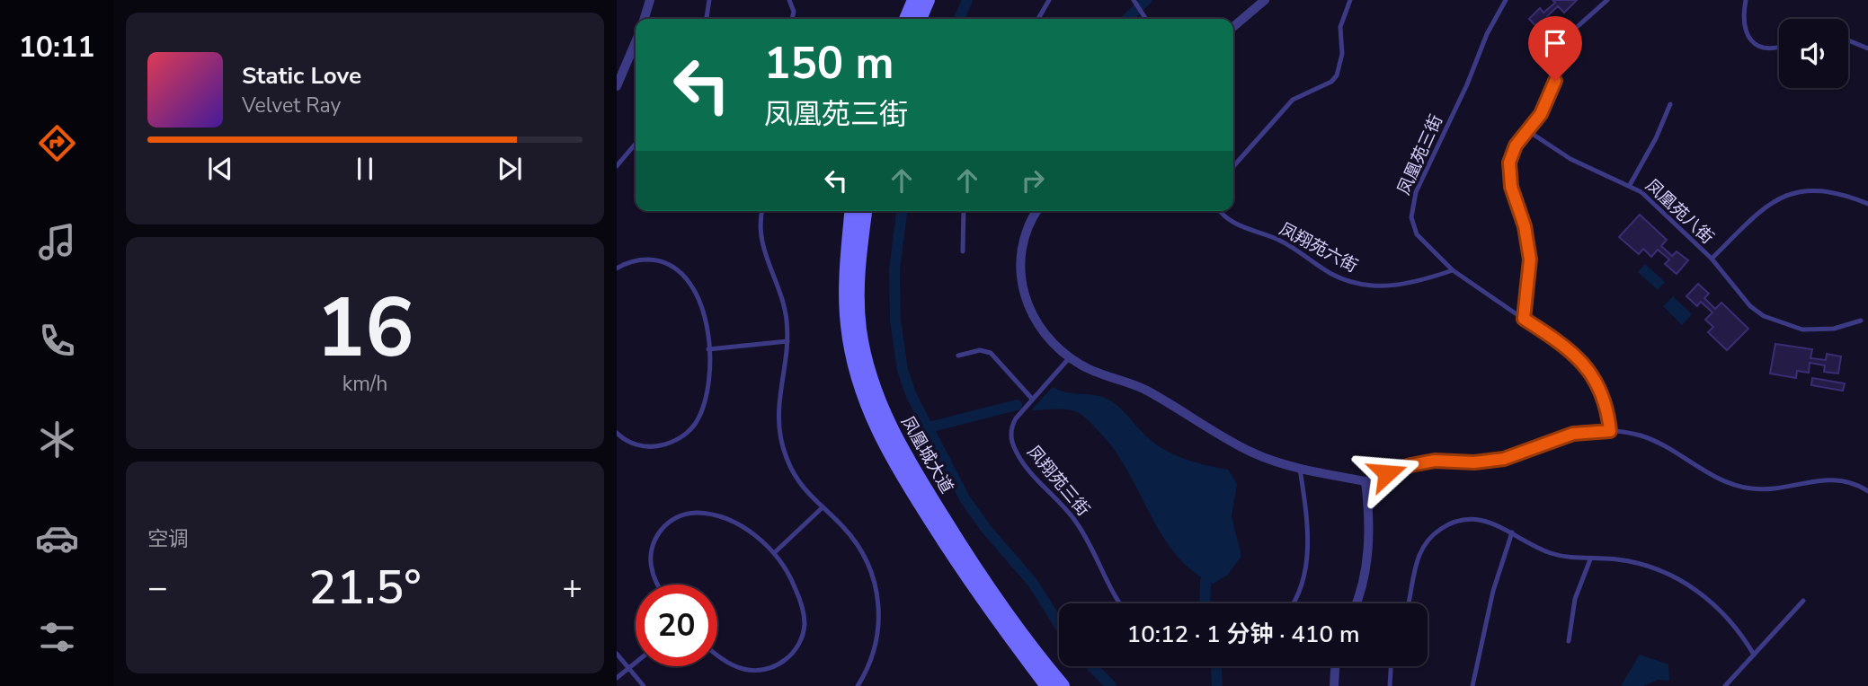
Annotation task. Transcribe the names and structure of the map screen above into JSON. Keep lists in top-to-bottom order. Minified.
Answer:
{"streets":{"main road":["凤凰城大道"],"lane":["凤凰苑三街","凤凰苑八街","凤翔苑六街","凤翔苑三街"]},"crossings":[["凤凰苑三街","凤翔苑六街"]],"page":{"tabs":"10:11","turn":["150 m","凤凰苑三街"],"song":["Static Love","Velvet Ray"],"tile":[["16","km/h"],"空调"],"heat":["−","21.5°","+"],"limit":"20","trip":"10:12 · 1 分钟 · 410 m"}}
